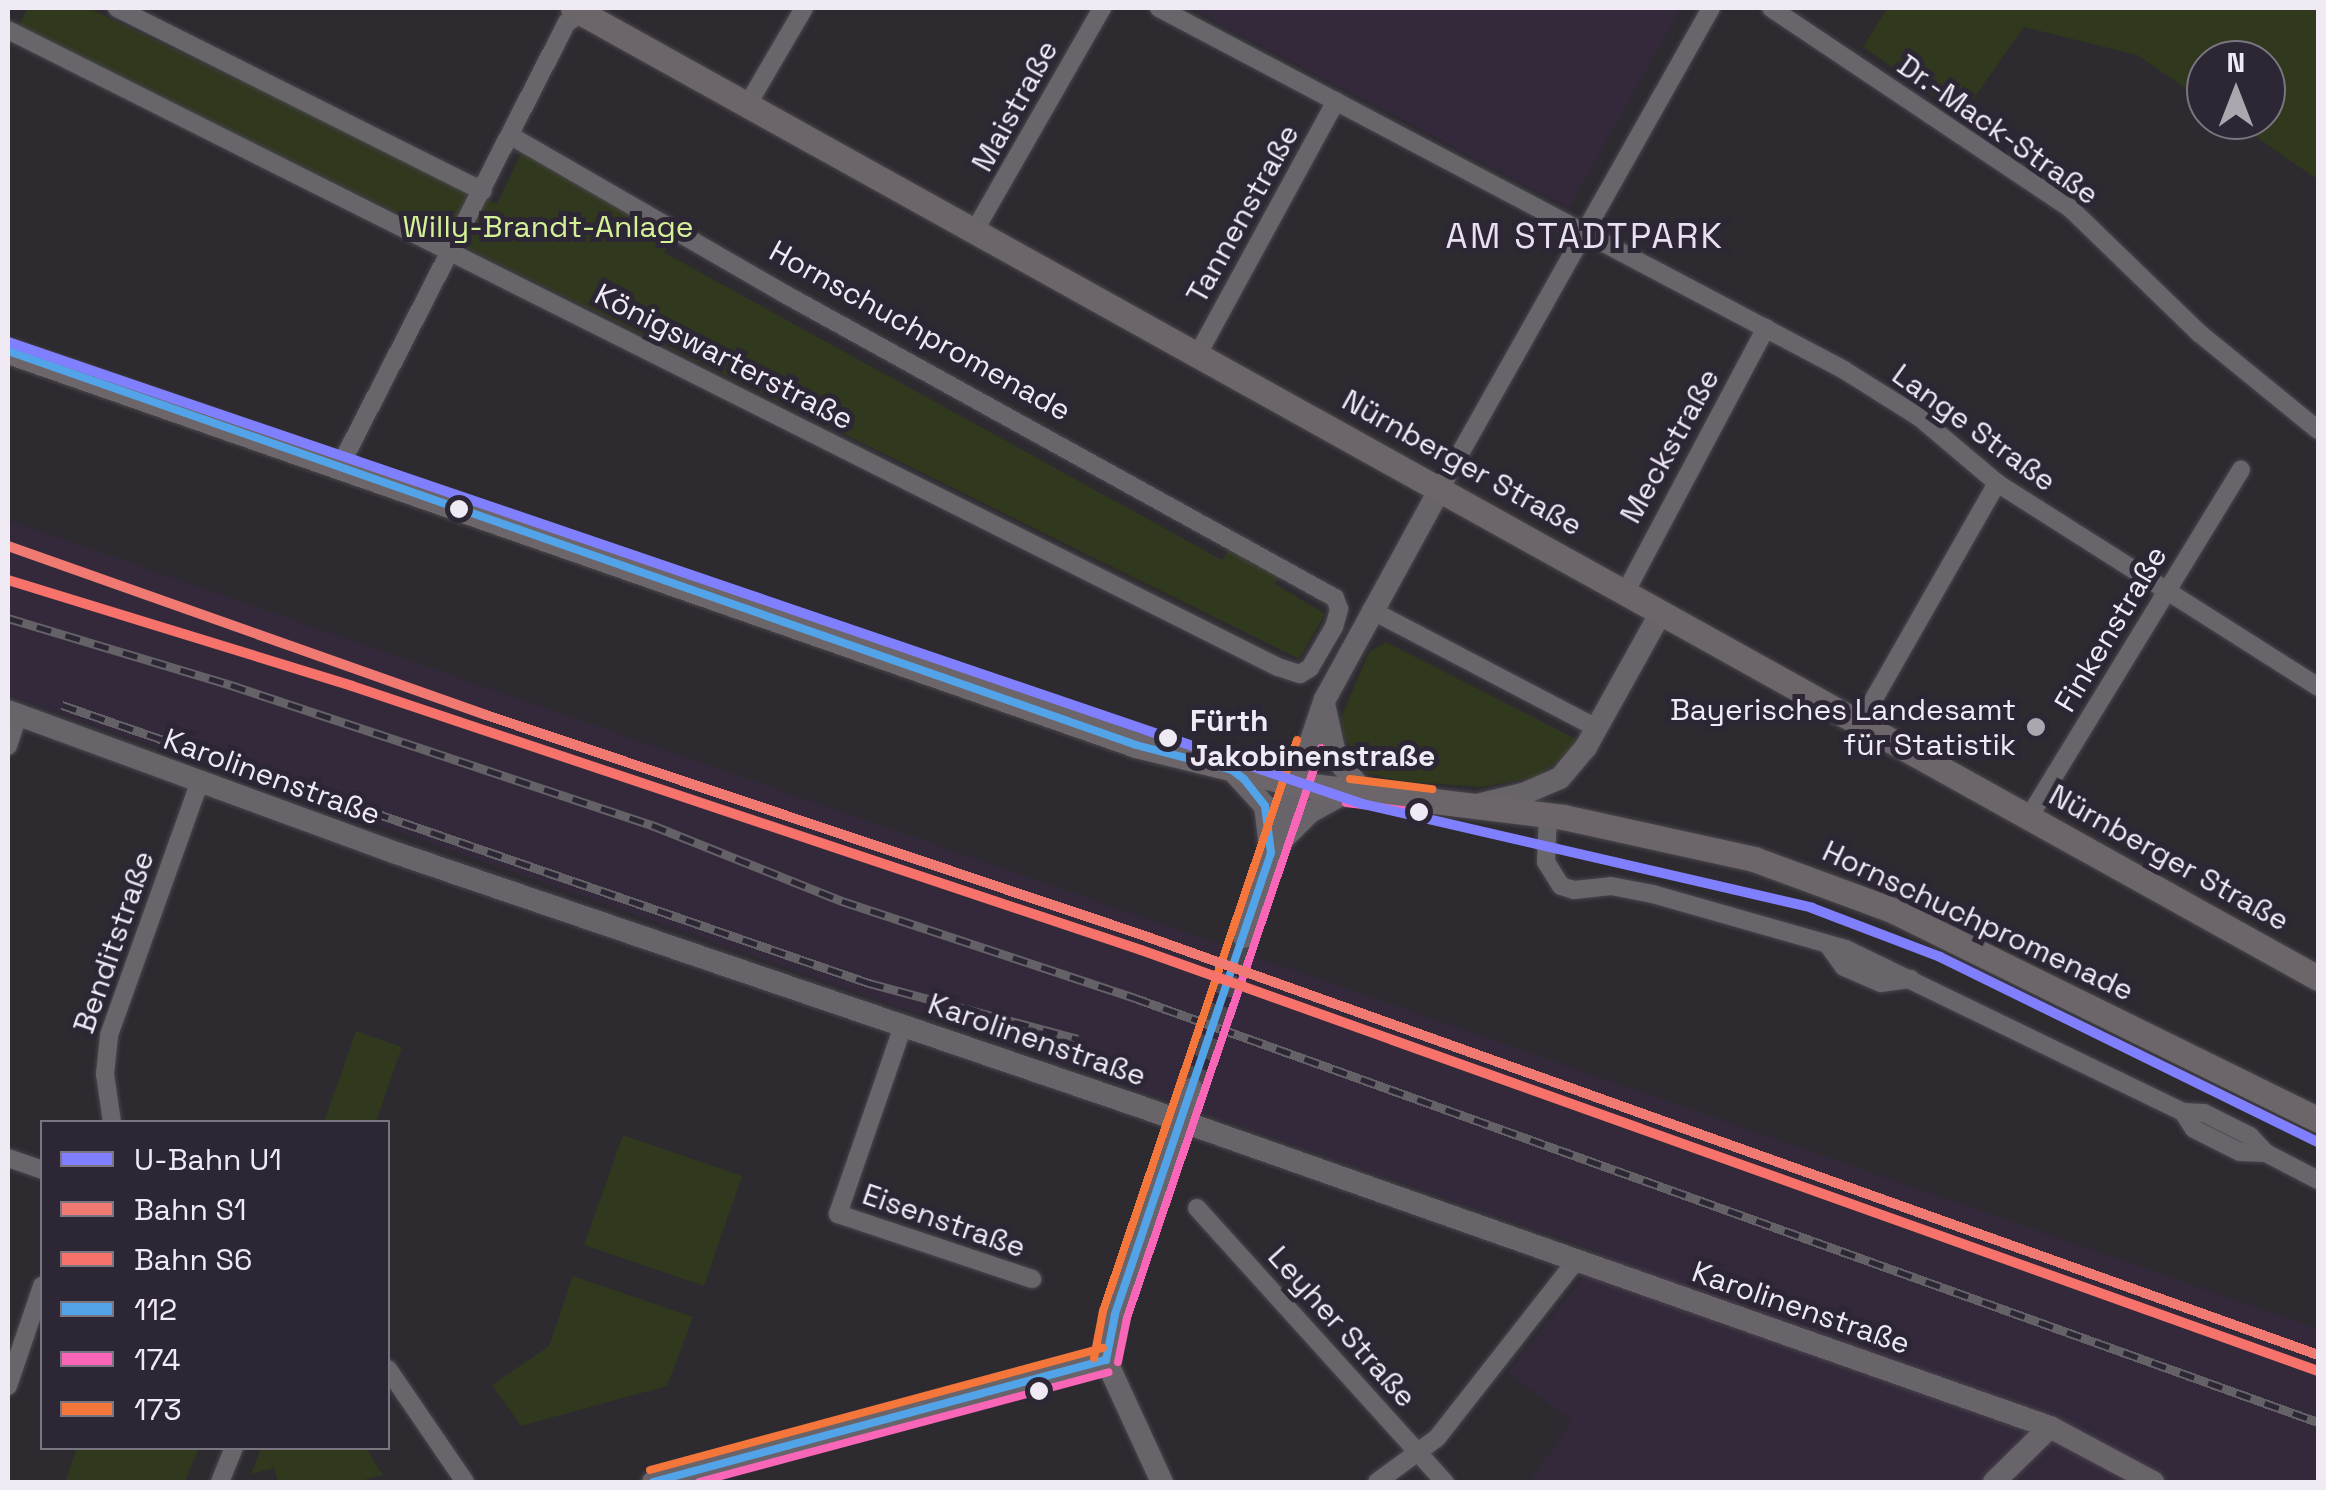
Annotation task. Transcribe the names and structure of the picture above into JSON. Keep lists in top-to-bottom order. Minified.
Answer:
{"streets":{"main road":["Hornschuchpromenade","Nürnberger Straße"],"street":["Maistraße","Dr.-Mack-Straße","Tannenstraße","Königswarterstraße","Lange Straße","Meckstraße","Finkenstraße","Karolinenstraße","Benditstraße","Eisenstraße","Leyher Straße"]},"crossings":[["Maistraße","Nürnberger Straße"],["Tannenstraße","Lange Straße"],["Tannenstraße","Nürnberger Straße"],["Hornschuchpromenade","Königswarterstraße"],["Lange Straße","Meckstraße"],["Lange Straße","Finkenstraße"],["Meckstraße","Nürnberger Straße"],["Nürnberger Straße","Finkenstraße"],["Karolinenstraße","Benditstraße"],["Karolinenstraße","Eisenstraße"]],"districts":["AM STADTPARK"],"parks":["Willy-Brandt-Anlage"],"places":["Bayerisches Landesamt für Statistik","Fürth Jakobinenstraße"],"lines":["metro line U1","transit line 112","rail line S1","rail line S6","transit line 173","transit line 174"],"legend":["U-Bahn U1","Bahn S1","Bahn S6","112","174","173"],"north":"top"}
